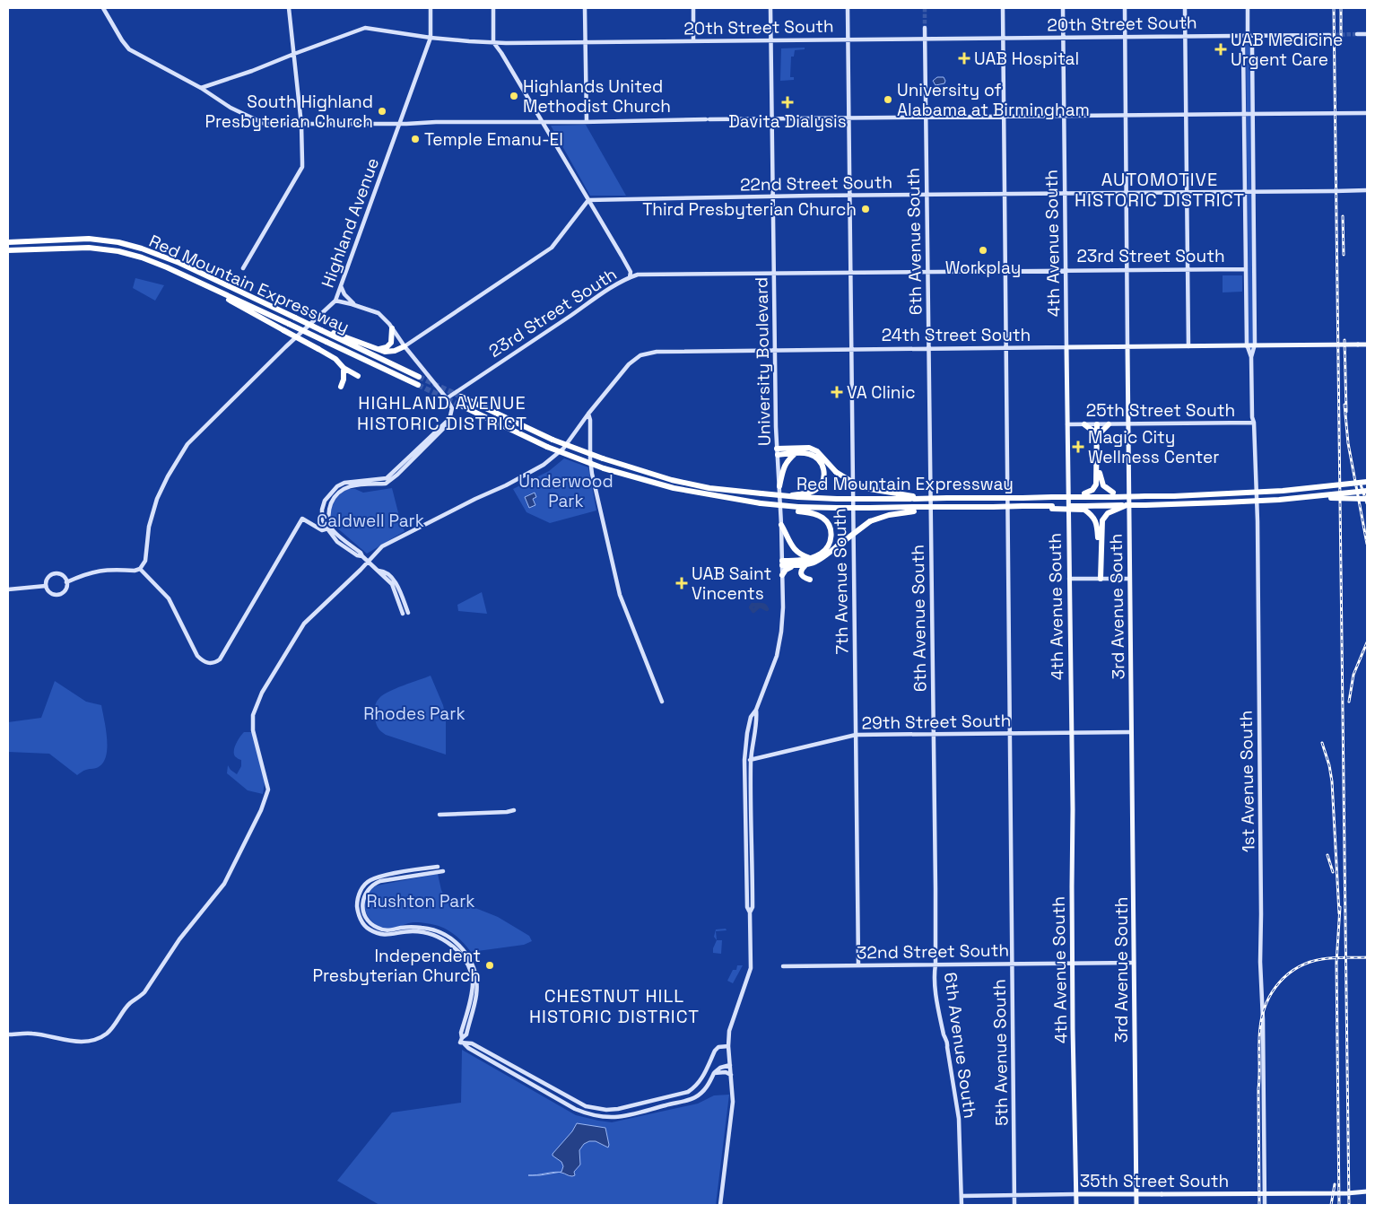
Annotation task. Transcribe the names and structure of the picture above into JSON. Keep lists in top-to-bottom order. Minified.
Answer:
{"streets":{"highway":["Red Mountain Expressway"],"main road":["4th Avenue South","24th Street South","3rd Avenue South","35th Street South"],"street":["20th Street South","22nd Street South","Highland Avenue","6th Avenue South","23rd Street South","University Boulevard","25th Street South","7th Avenue South","29th Street South","1st Avenue South","32nd Street South","5th Avenue South"]},"crossings":[["20th Street South","Highland Avenue"],["20th Street South","6th Avenue South"],["20th Street South","4th Avenue South"],["20th Street South","University Boulevard"],["20th Street South","7th Avenue South"],["20th Street South","3rd Avenue South"],["20th Street South","1st Avenue South"],["20th Street South","5th Avenue South"],["22nd Street South","6th Avenue South"],["22nd Street South","4th Avenue South"],["22nd Street South","University Boulevard"],["22nd Street South","7th Avenue South"],["22nd Street South","3rd Avenue South"],["22nd Street South","1st Avenue South"],["22nd Street South","5th Avenue South"],["Highland Avenue","23rd Street South"],["6th Avenue South","23rd Street South"],["6th Avenue South","24th Street South"],["6th Avenue South","29th Street South"],["6th Avenue South","32nd Street South"],["6th Avenue South","35th Street South"],["4th Avenue South","23rd Street South"],["4th Avenue South","24th Street South"],["4th Avenue South","25th Street South"],["4th Avenue South","29th Street South"],["4th Avenue South","32nd Street South"],["4th Avenue South","35th Street South"],["23rd Street South","University Boulevard"],["23rd Street South","7th Avenue South"],["23rd Street South","3rd Avenue South"],["23rd Street South","1st Avenue South"],["23rd Street South","5th Avenue South"],["Red Mountain Expressway","University Boulevard"],["24th Street South","University Boulevard"],["24th Street South","7th Avenue South"],["24th Street South","3rd Avenue South"],["24th Street South","5th Avenue South"],["25th Street South","3rd Avenue South"],["25th Street South","1st Avenue South"],["7th Avenue South","29th Street South"],["7th Avenue South","32nd Street South"],["3rd Avenue South","29th Street South"],["3rd Avenue South","32nd Street South"],["3rd Avenue South","35th Street South"],["29th Street South","5th Avenue South"],["32nd Street South","5th Avenue South"],["5th Avenue South","35th Street South"]],"districts":["AUTOMOTIVE HISTORIC DISTRICT","HIGHLAND AVENUE HISTORIC DISTRICT","CHESTNUT HILL HISTORIC DISTRICT"],"parks":["Underwood Park","Caldwell Park","Rhodes Park","Rushton Park"],"places":{"health":["UAB Medicine Urgent Care","UAB Hospital","Davita Dialysis","VA Clinic","Magic City Wellness Center","UAB Saint Vincents"],"other":["Highlands United Methodist Church","University of Alabama at Birmingham","South Highland Presbyterian Church","Temple Emanu-El","Third Presbyterian Church","Workplay","Independent Presbyterian Church"]}}
